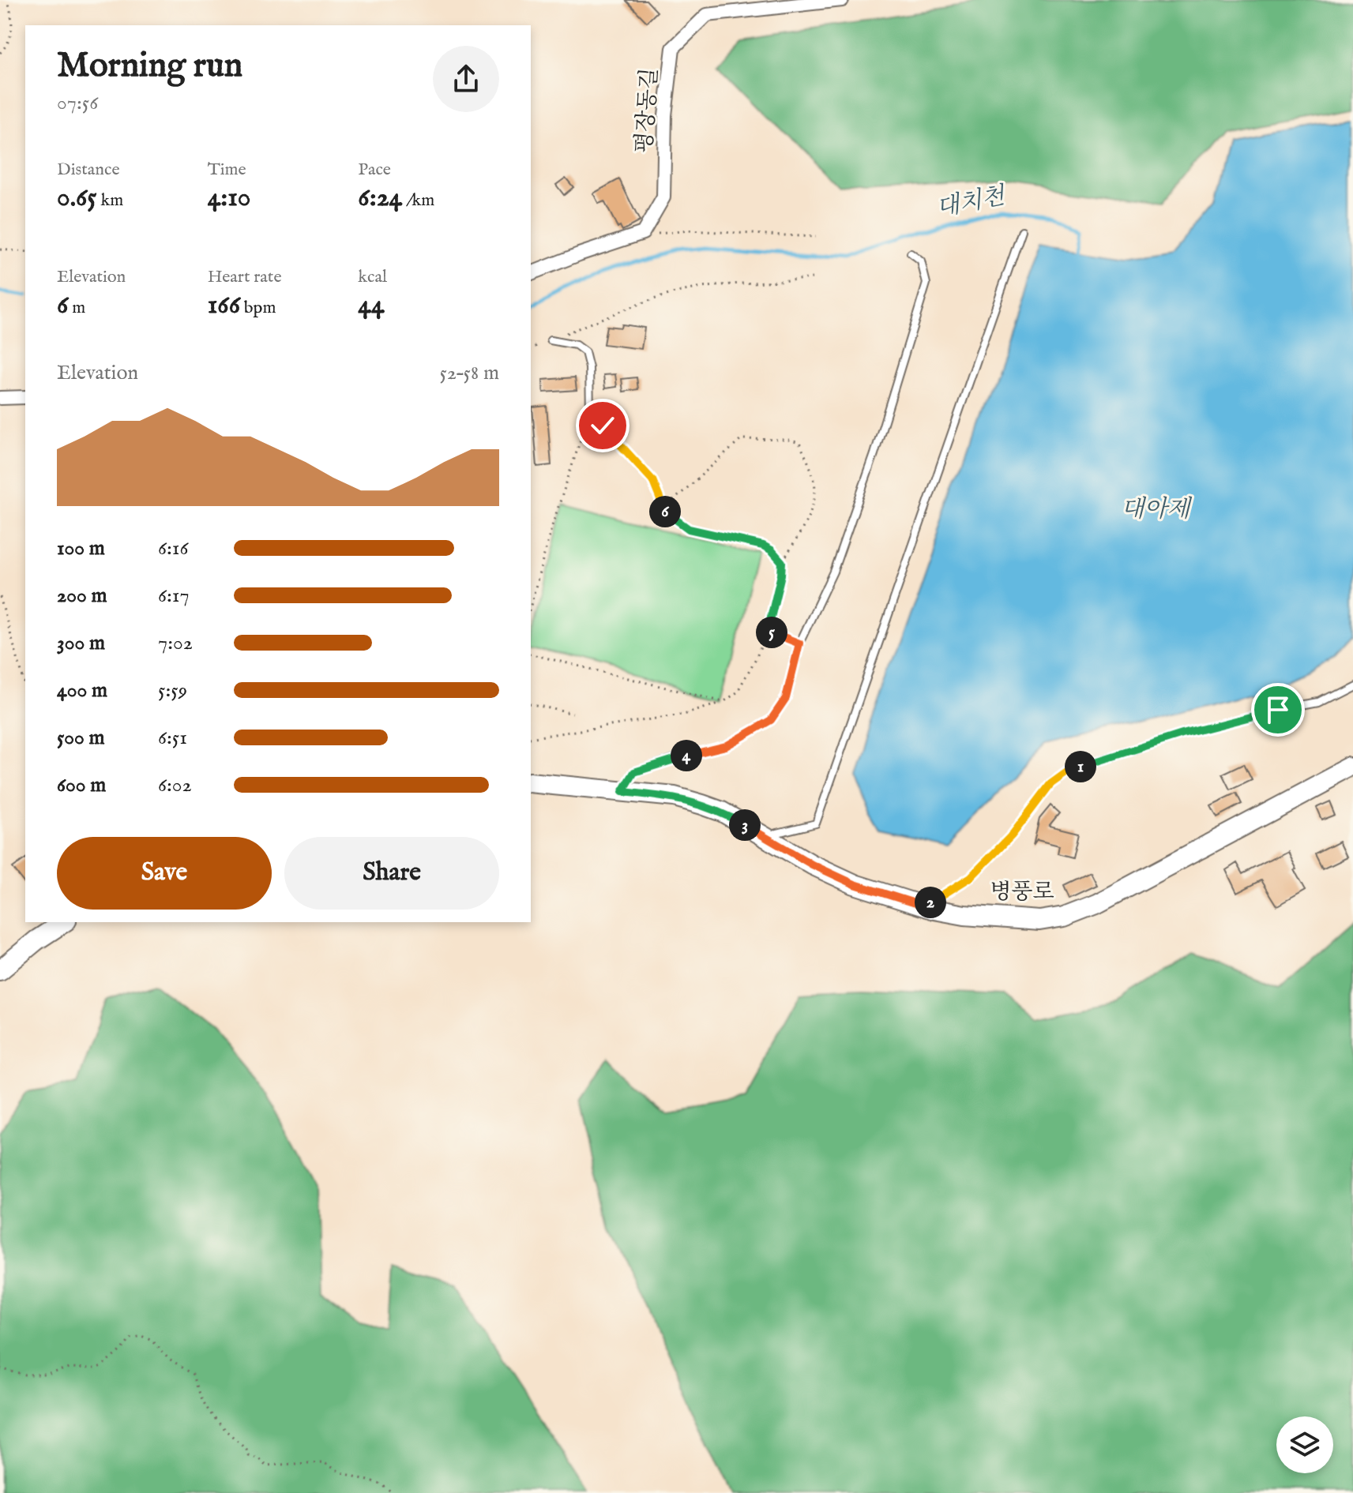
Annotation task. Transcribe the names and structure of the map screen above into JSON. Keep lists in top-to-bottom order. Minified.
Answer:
{"streets":{"main road":["병풍로"],"street":["평장동길"]},"water":["대치천","대아제"],"page":{"heading":["Morning run","07:56"],"stats":[["Distance","0.65 km"],["Time","4:10"],["Pace","6:24 /km"],["Elevation","6 m"],["Heart rate","166 bpm"],["kcal","44"]],"chart":["Elevation","52–58 m"],"pins":["6","5","4","1","3","2"],"list":[{"name":"100 m","note":"6:16"},{"name":"200 m","note":"6:17"},{"name":"300 m","note":"7:02"},{"name":"400 m","note":"5:59"},{"name":"500 m","note":"6:51"},{"name":"600 m","note":"6:02"}],"buttons":["Save","Share"]}}
